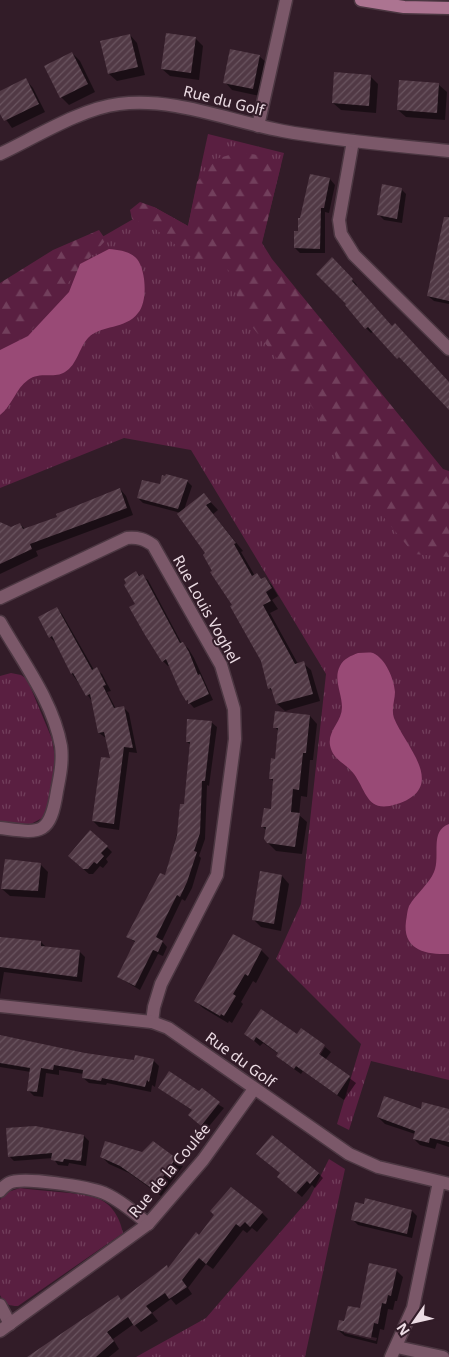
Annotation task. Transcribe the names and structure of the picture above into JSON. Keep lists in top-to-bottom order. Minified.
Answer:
{"streets":{"street":["Rue du Golf","Rue Louis Voghel","Rue de la Coulée"]},"crossings":[["Rue du Golf","Rue Louis Voghel"],["Rue du Golf","Rue de la Coulée"]],"north":"bottom left"}
